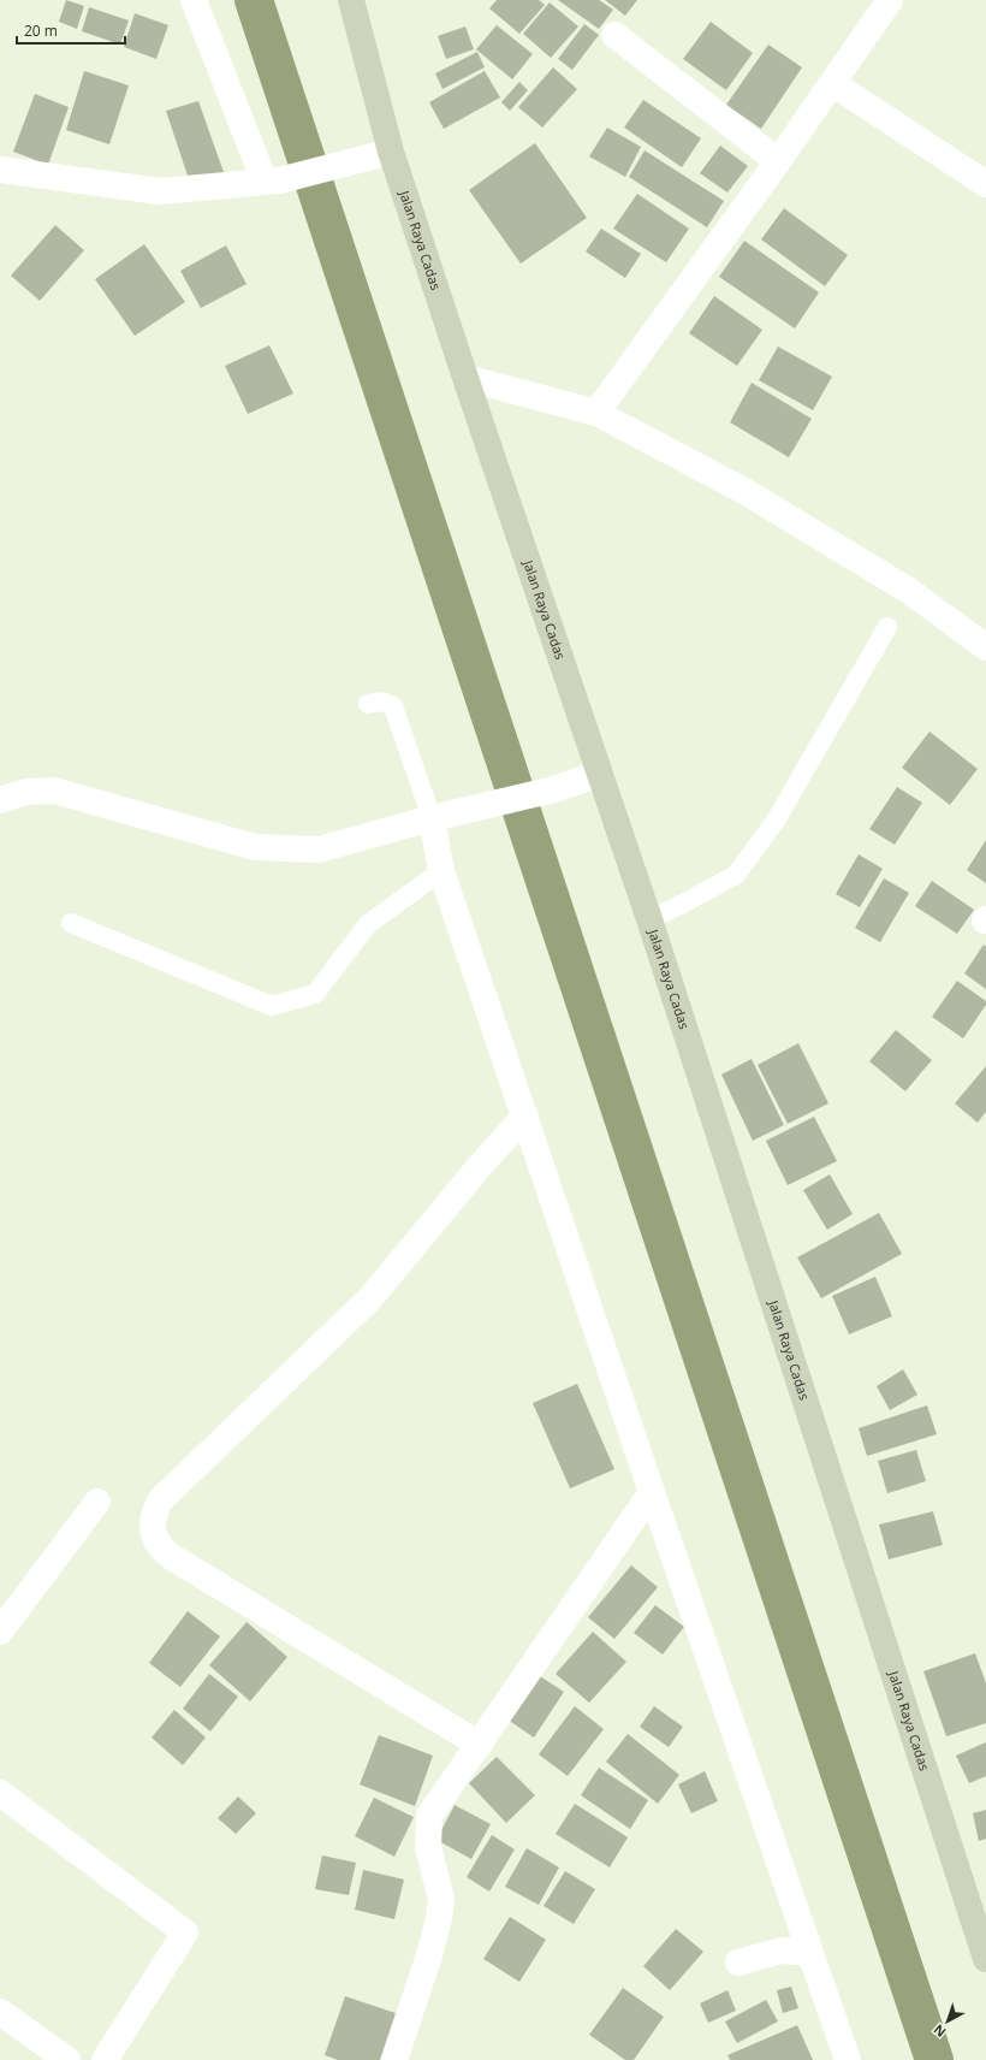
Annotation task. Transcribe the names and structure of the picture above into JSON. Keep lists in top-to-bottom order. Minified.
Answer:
{"streets":{"street":["Jalan Raya Cadas"]},"scale_bar":"20 m","north":"bottom left"}
